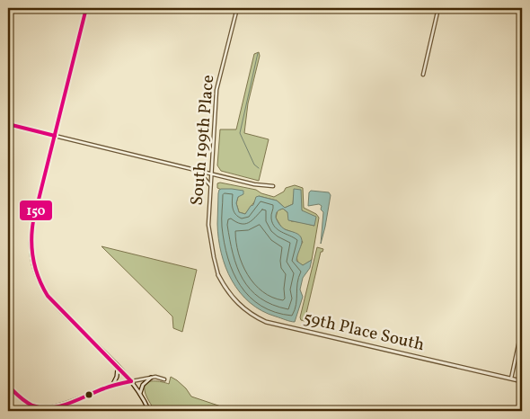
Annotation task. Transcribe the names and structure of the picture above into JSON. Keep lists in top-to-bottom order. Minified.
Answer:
{"streets":{"main road":["59th Place South"],"street":["South 199th Place"]},"crossings":[["South 199th Place","59th Place South"]],"lines":["transit line 150"]}
